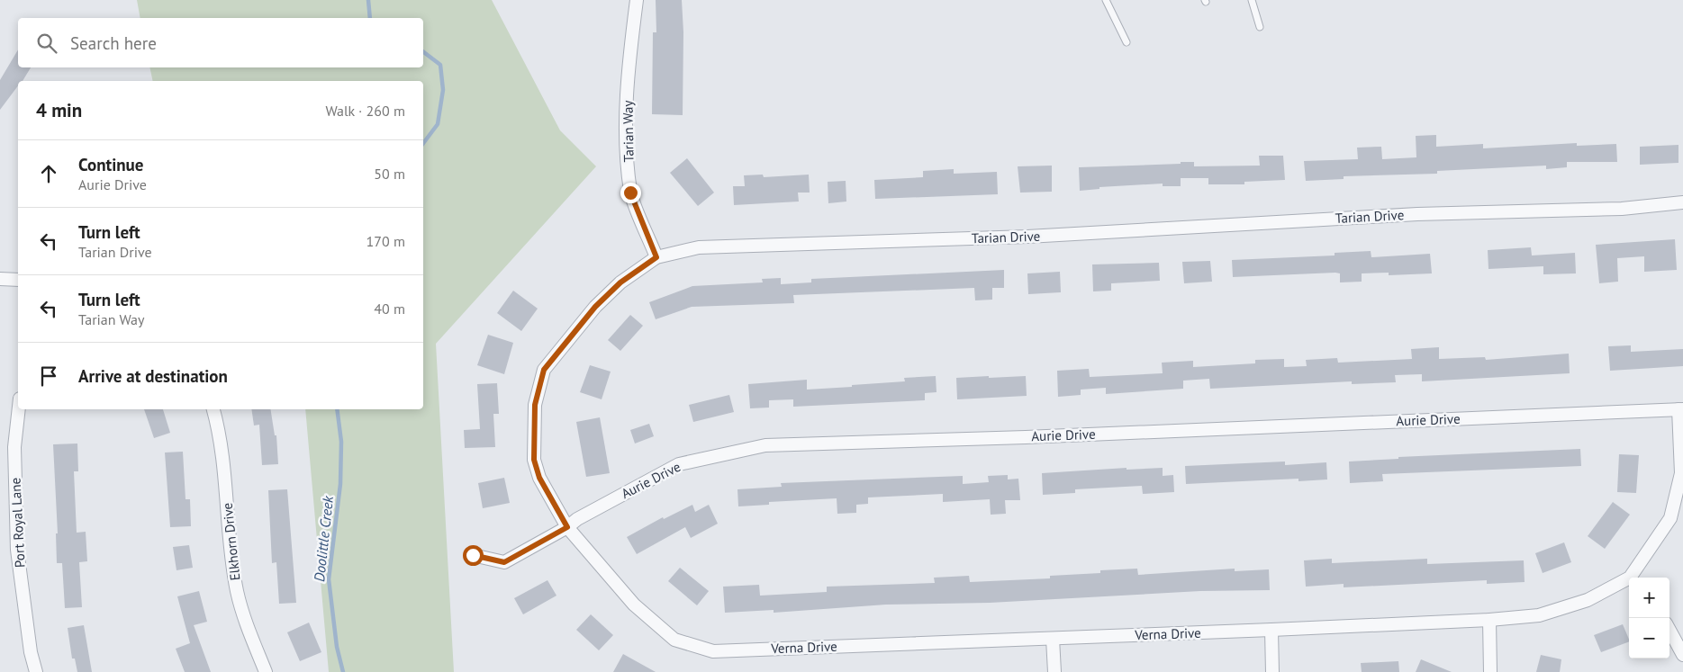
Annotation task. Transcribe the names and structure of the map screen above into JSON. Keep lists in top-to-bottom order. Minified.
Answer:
{"streets":{"street":["Tarian Way","Tarian Drive","Aurie Drive","Port Royal Lane","Elkhorn Drive","Verna Drive"]},"crossings":[["Tarian Way","Tarian Drive"],["Tarian Drive","Aurie Drive"],["Tarian Drive","Verna Drive"],["Aurie Drive","Verna Drive"]],"water":["Doolittle Creek"],"page":{"search":"Search here","heading":["4 min","Walk · 260 m"],"list":[["Continue","Aurie Drive","50 m"],["Turn left","Tarian Drive","170 m"],["Turn left","Tarian Way","40 m"],"Arrive at destination"],"map_buttons":["+","−"]}}
